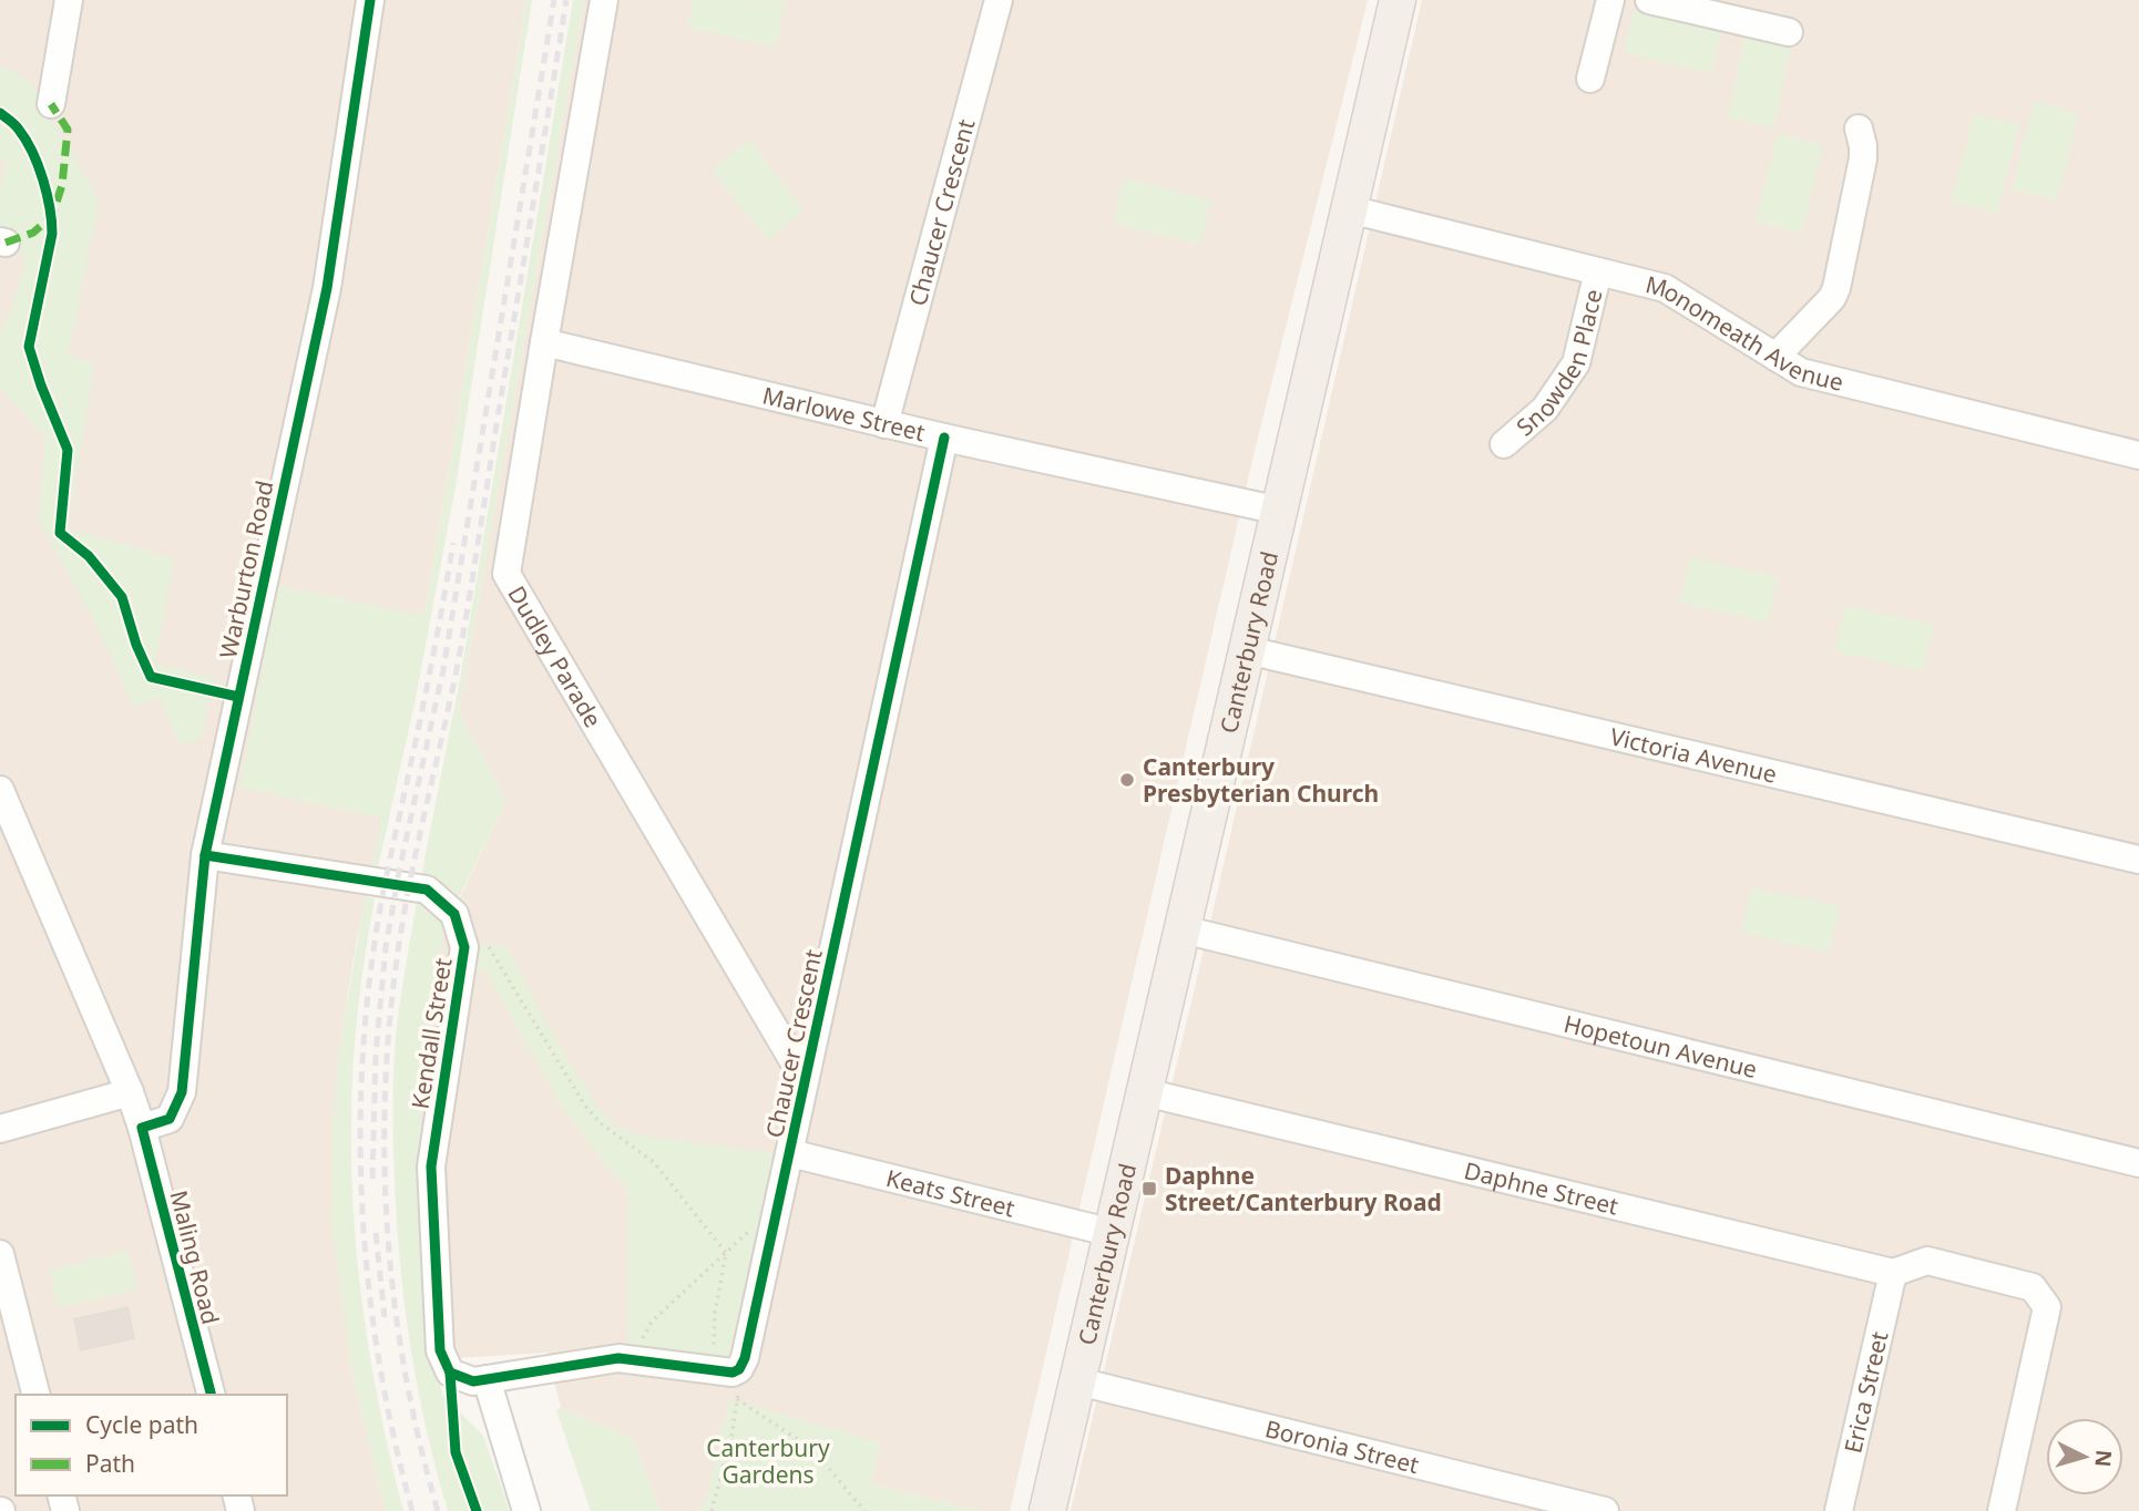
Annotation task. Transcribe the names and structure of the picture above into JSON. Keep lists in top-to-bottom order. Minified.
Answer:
{"streets":{"main road":["Canterbury Road"],"street":["Chaucer Crescent","Monomeath Avenue","Snowden Place","Marlowe Street","Warburton Road","Dudley Parade","Victoria Avenue","Kendall Street","Hopetoun Avenue","Daphne Street","Keats Street","Maling Road","Erica Street","Boronia Street"]},"crossings":[["Chaucer Crescent","Marlowe Street"],["Chaucer Crescent","Dudley Parade"],["Chaucer Crescent","Keats Street"],["Monomeath Avenue","Snowden Place"],["Monomeath Avenue","Canterbury Road"],["Marlowe Street","Canterbury Road"],["Marlowe Street","Dudley Parade"],["Warburton Road","Kendall Street"],["Warburton Road","Maling Road"],["Canterbury Road","Victoria Avenue"],["Canterbury Road","Hopetoun Avenue"],["Canterbury Road","Daphne Street"],["Canterbury Road","Keats Street"],["Canterbury Road","Boronia Street"],["Daphne Street","Erica Street"]],"parks":["Canterbury Gardens"],"places":{"other":["Canterbury Presbyterian Church"],"transit":["Daphne Street/Canterbury Road"]},"legend":["Cycle path","Path"],"north":"right"}
